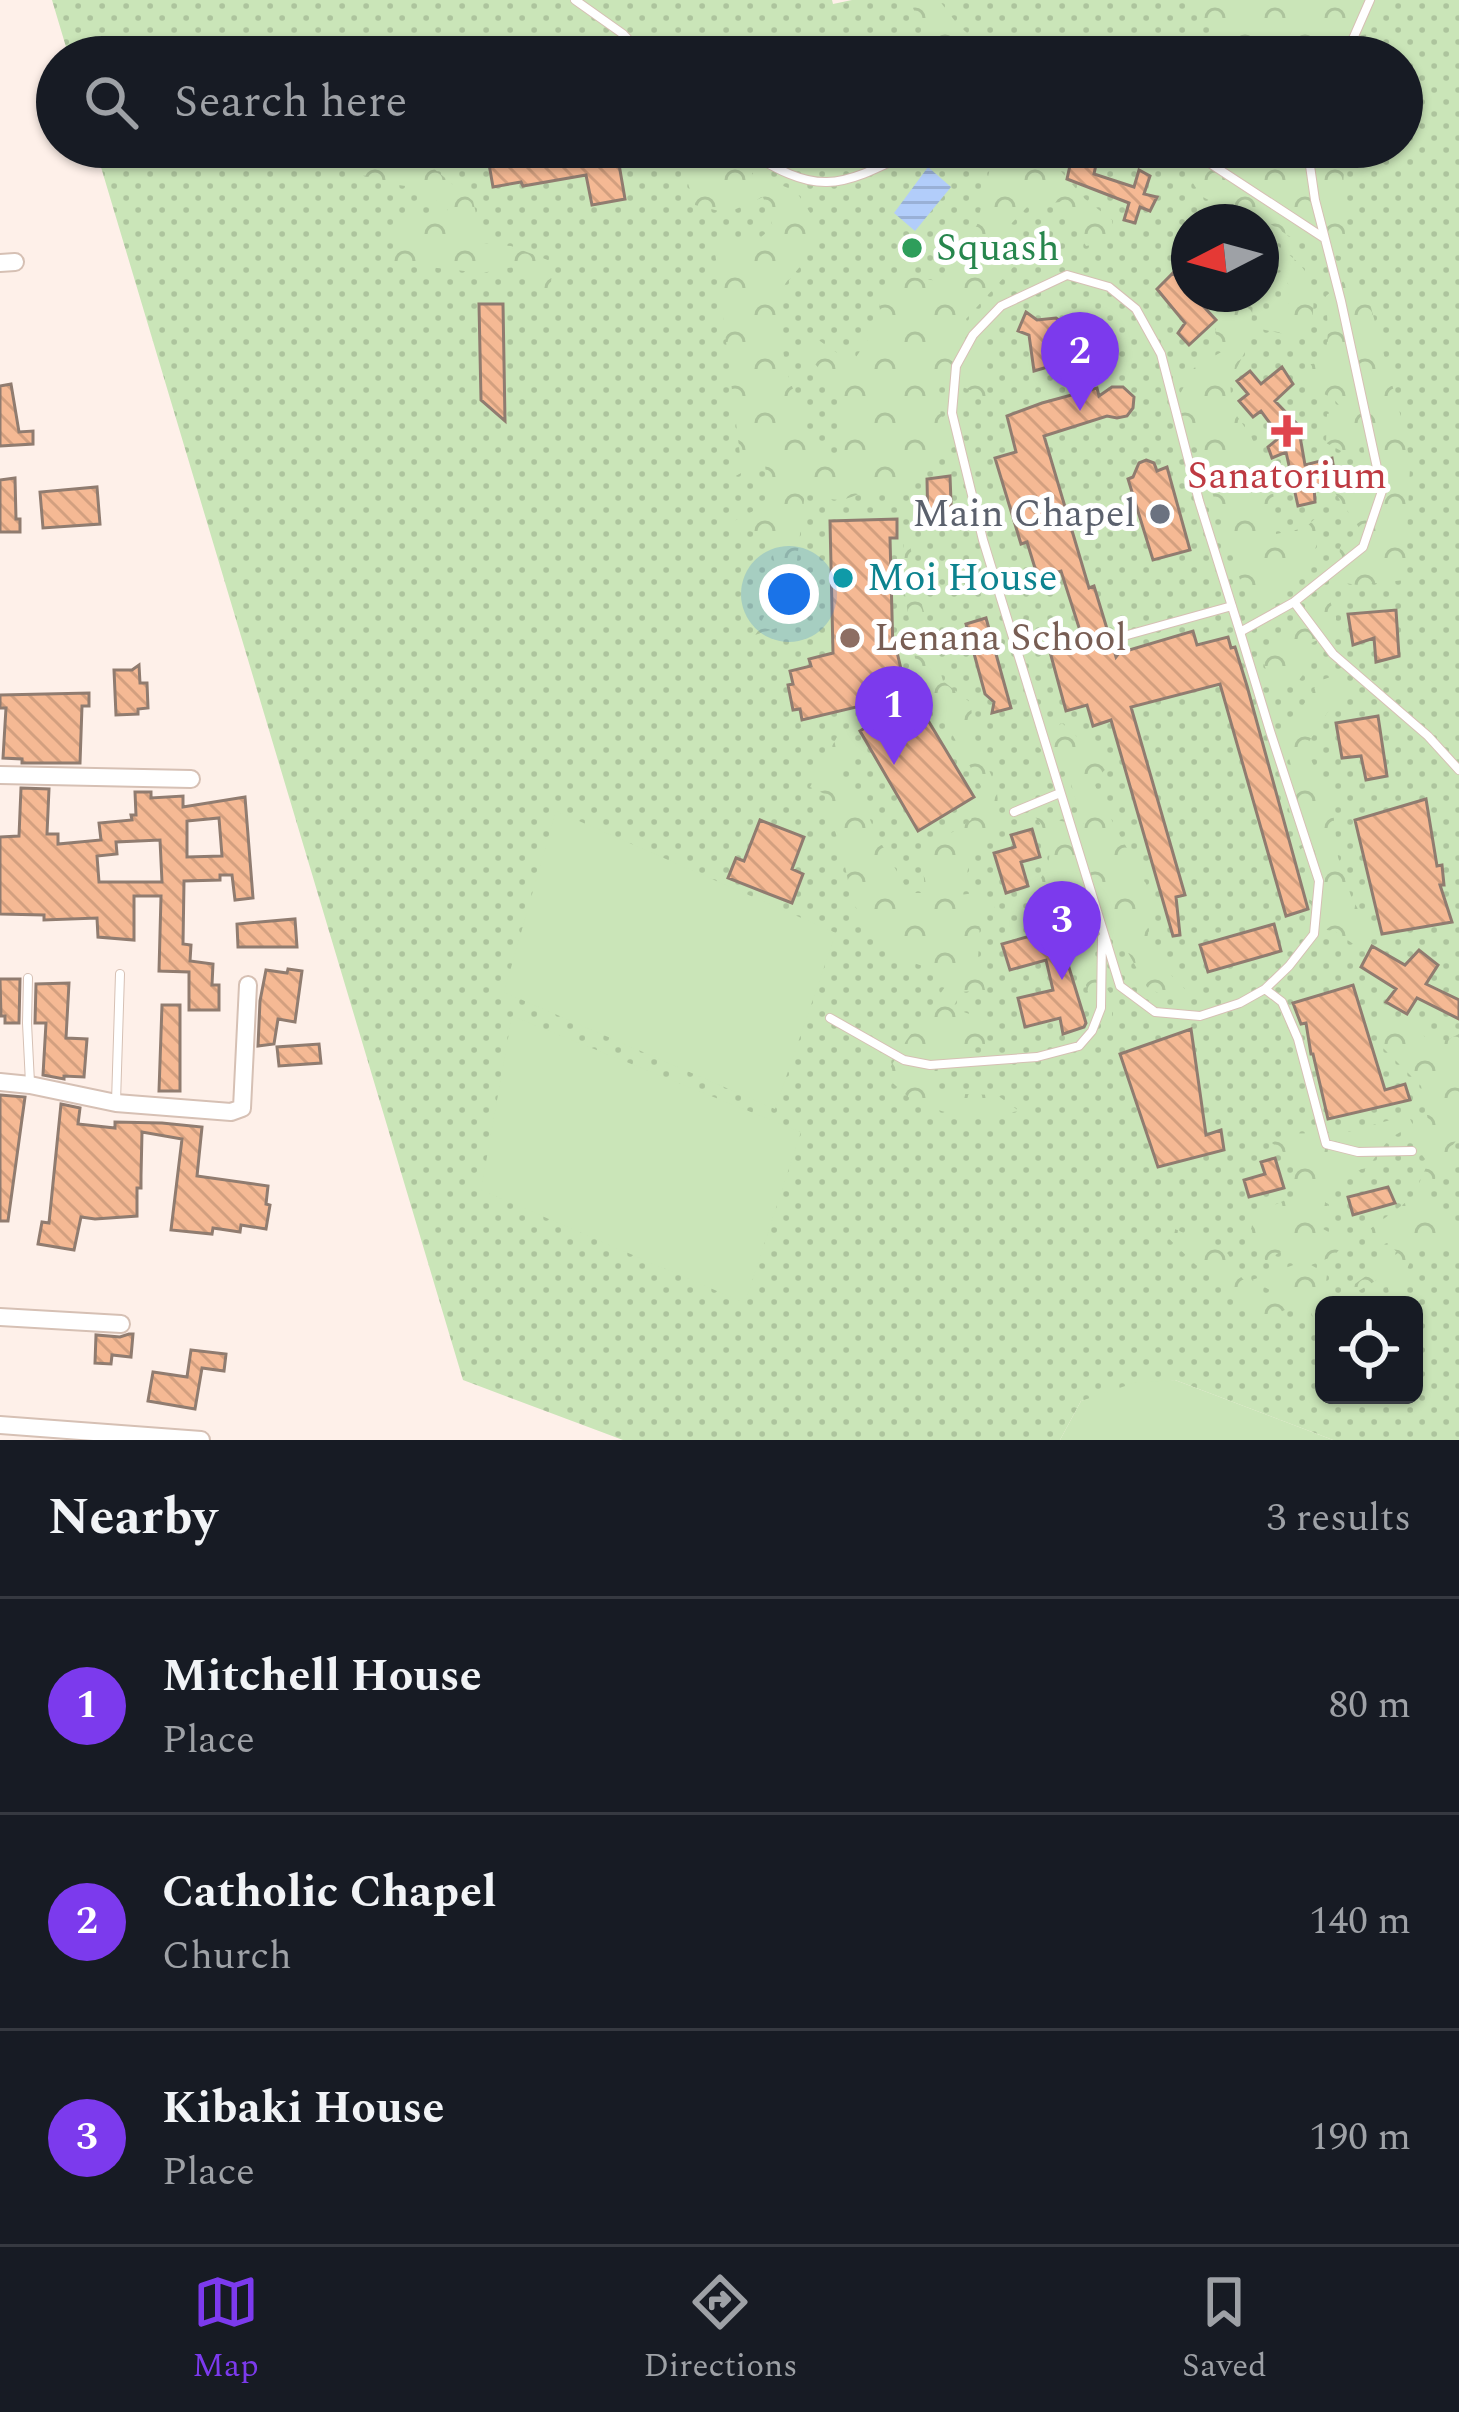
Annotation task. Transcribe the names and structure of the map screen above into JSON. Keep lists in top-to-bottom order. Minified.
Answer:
{"places":{"other":["Squash","Main Chapel","Moi House","Lenana School"],"health":["Sanatorium"]},"north":"left","page":{"search":"Search here","pins":["2","1","3"],"heading":["Nearby","3 results"],"list":[{"mark":"1","name":"Mitchell House","note":"Place","value":"80 m"},{"mark":"2","name":"Catholic Chapel","note":"Church","value":"140 m"},{"mark":"3","name":"Kibaki House","note":"Place","value":"190 m"}],"nav":["Map","Directions","Saved"]}}
